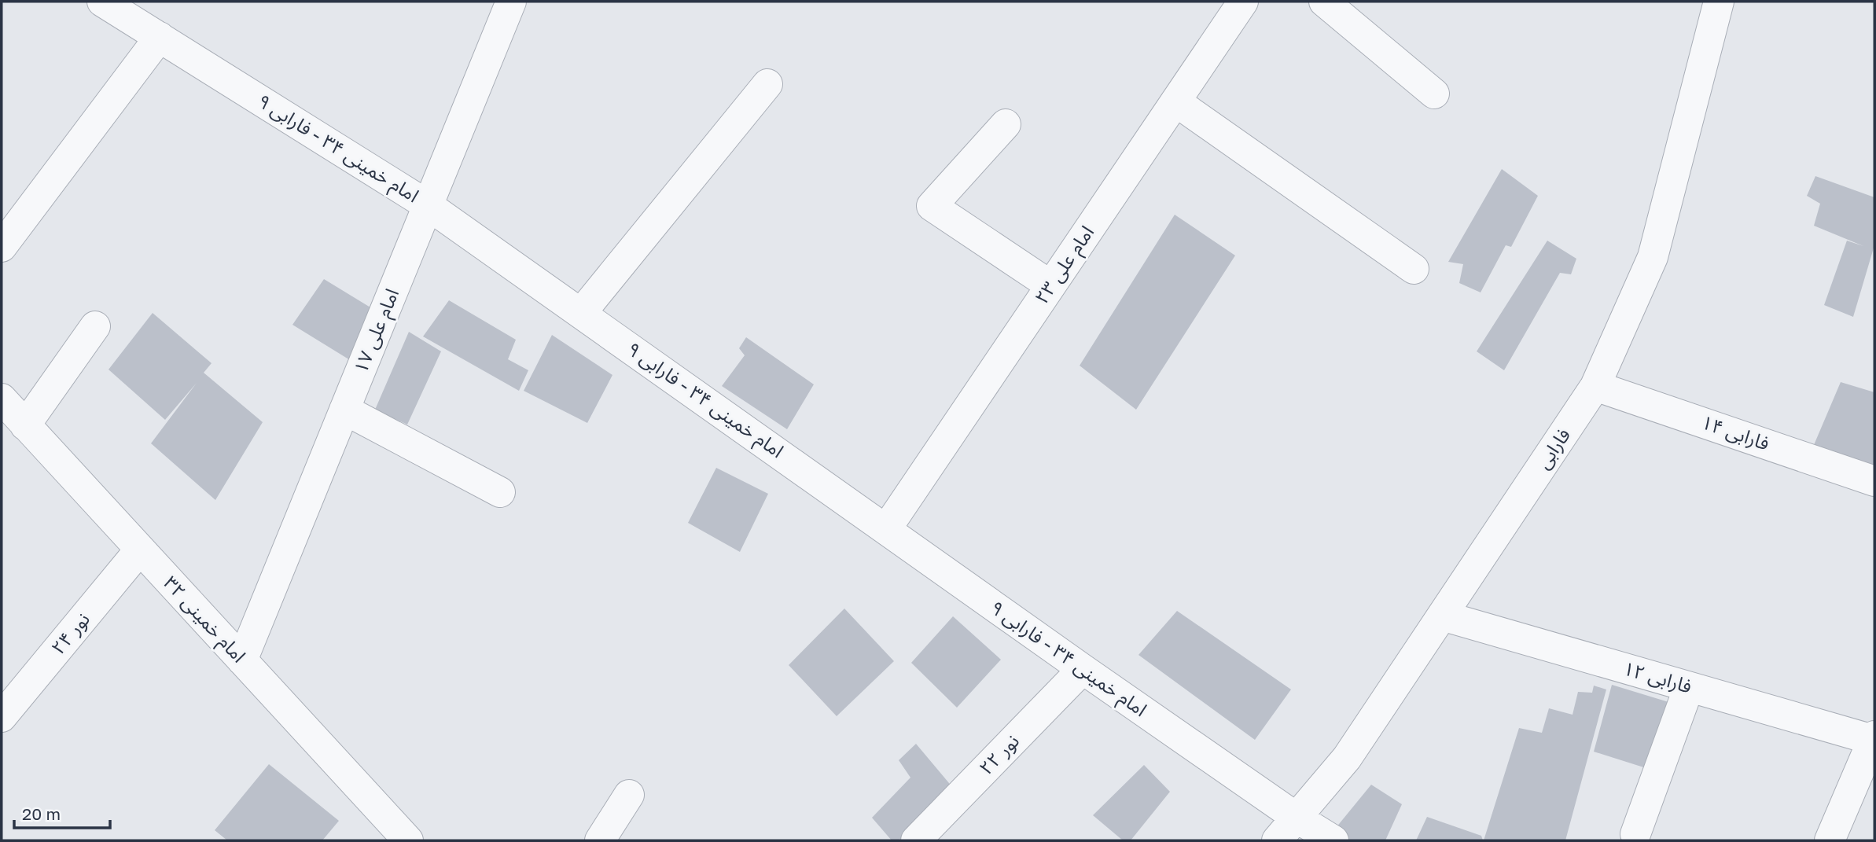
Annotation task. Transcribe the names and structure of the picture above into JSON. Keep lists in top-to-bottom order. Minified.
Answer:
{"streets":{"street":["امام خمینی ۳۴ - فارابی ۹","امام علی ۲۳","امام علی ۱۷","فارابی ۱۴","فارابی","امام خمینی ۳۲","نور ۲۴","فارابی ۱۲","نور ۲۲"]},"crossings":[["امام خمینی ۳۴ - فارابی ۹","امام علی ۲۳"],["امام خمینی ۳۴ - فارابی ۹","امام علی ۱۷"],["امام خمینی ۳۴ - فارابی ۹","فارابی"],["امام خمینی ۳۴ - فارابی ۹","نور ۲۲"],["امام علی ۱۷","امام خمینی ۳۲"],["فارابی ۱۴","فارابی"],["فارابی","فارابی ۱۲"],["امام خمینی ۳۲","نور ۲۴"]],"scale_bar":"20 m"}
